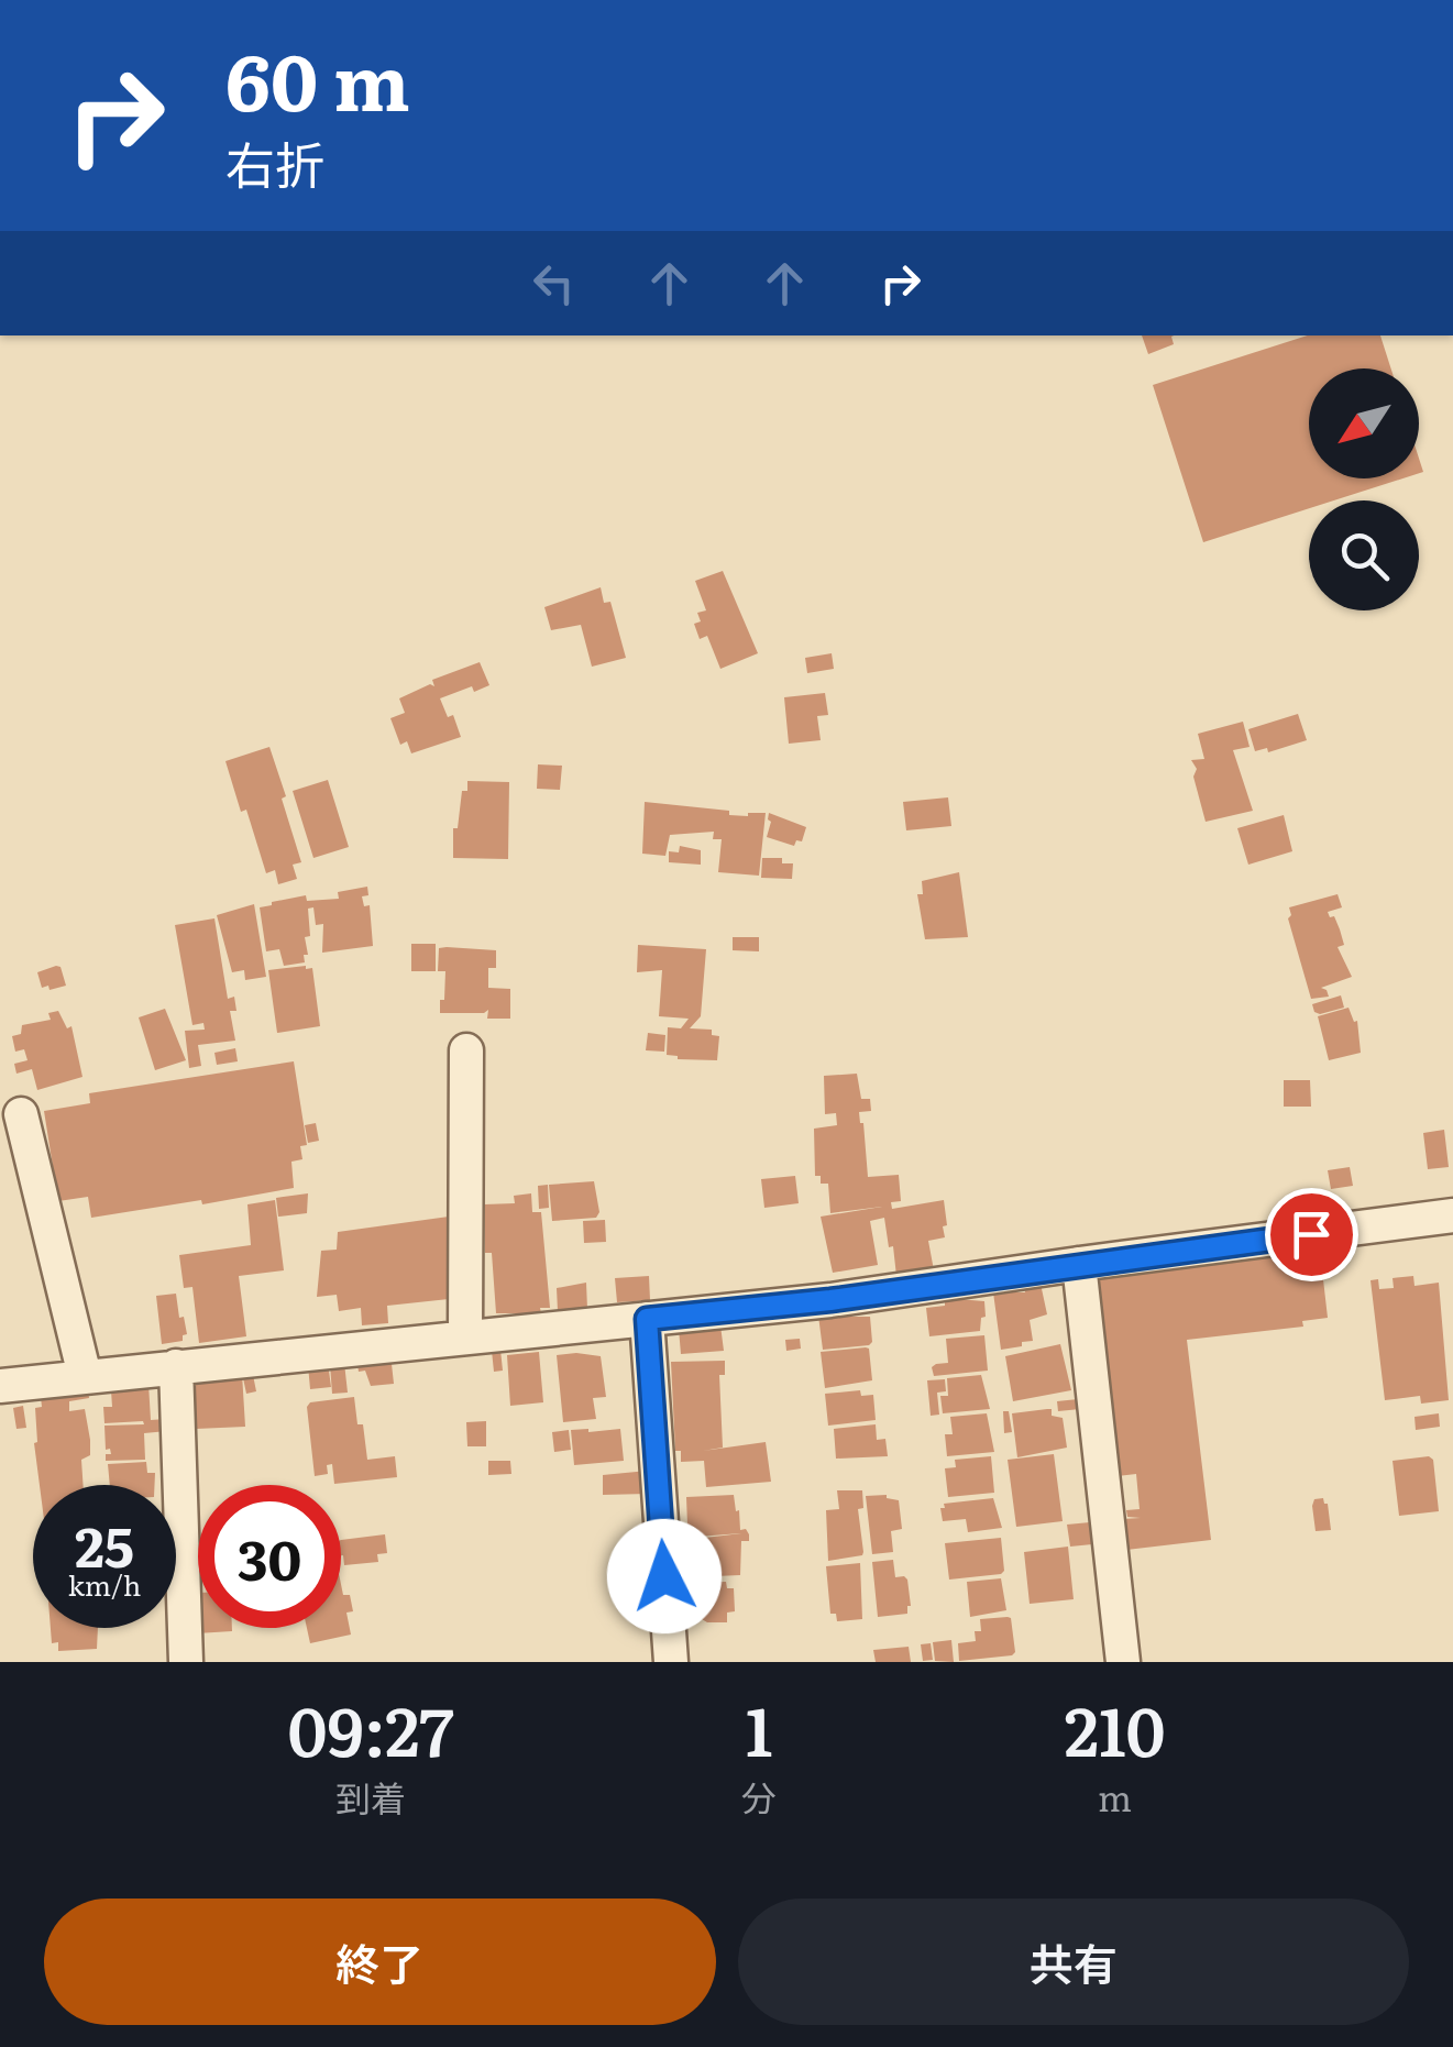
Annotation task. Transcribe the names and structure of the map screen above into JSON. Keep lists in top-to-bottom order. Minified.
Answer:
{"north":"bottom left","page":{"turn":["60 m","右折"],"speed":"25 km/h","limit":"30","eta":["09:27","到着","1","分","210","m"],"buttons":["終了","共有"]}}
